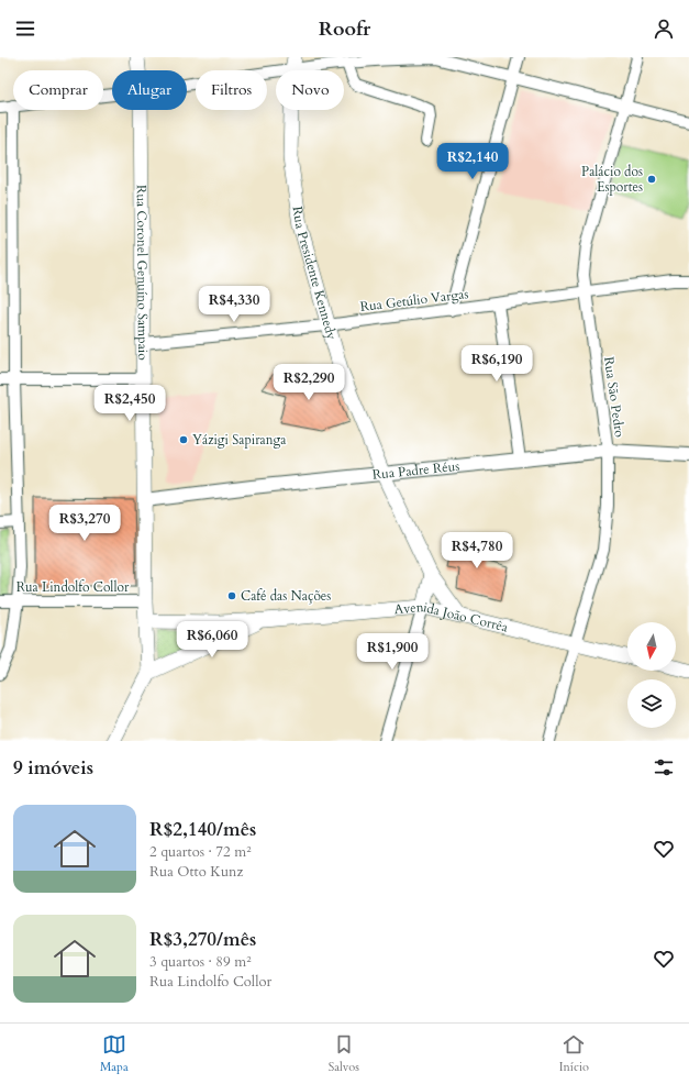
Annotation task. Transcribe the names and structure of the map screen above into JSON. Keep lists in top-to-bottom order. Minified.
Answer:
{"streets":{"main road":["Rua Coronel Genuíno Sampaio","Rua Presidente Kennedy","Avenida João Corrêa"],"street":["Rua Getúlio Vargas","Rua São Pedro","Rua Padre Réus","Rua Lindolfo Collor"]},"crossings":[["Rua Coronel Genuíno Sampaio","Rua Getúlio Vargas"],["Rua Coronel Genuíno Sampaio","Rua Padre Réus"],["Rua Coronel Genuíno Sampaio","Rua Lindolfo Collor"],["Rua Coronel Genuíno Sampaio","Avenida João Corrêa"],["Rua Presidente Kennedy","Rua Getúlio Vargas"],["Rua Presidente Kennedy","Rua Padre Réus"],["Rua Presidente Kennedy","Avenida João Corrêa"],["Rua Getúlio Vargas","Rua São Pedro"],["Rua São Pedro","Rua Padre Réus"],["Rua São Pedro","Avenida João Corrêa"]],"places":["Palácio dos Esportes","Yázigi Sapiranga","Café das Nações"],"north":"bottom","page":{"header":"Roofr","chip":["Comprar","Alugar","Filtros","Novo"],"price":["R$2,140","R$4,330","R$6,190","R$2,290","R$2,450","R$3,270","R$4,780","R$6,060","R$1,900"],"heading":"9 imóveis","list":[{"name":"R$2,140/mês","note":"2 quartos · 72 m² · Rua Otto Kunz"},{"name":"R$3,270/mês","note":"3 quartos · 89 m² · Rua Lindolfo Collor"}],"tabs":["Mapa","Salvos","Início"]}}
